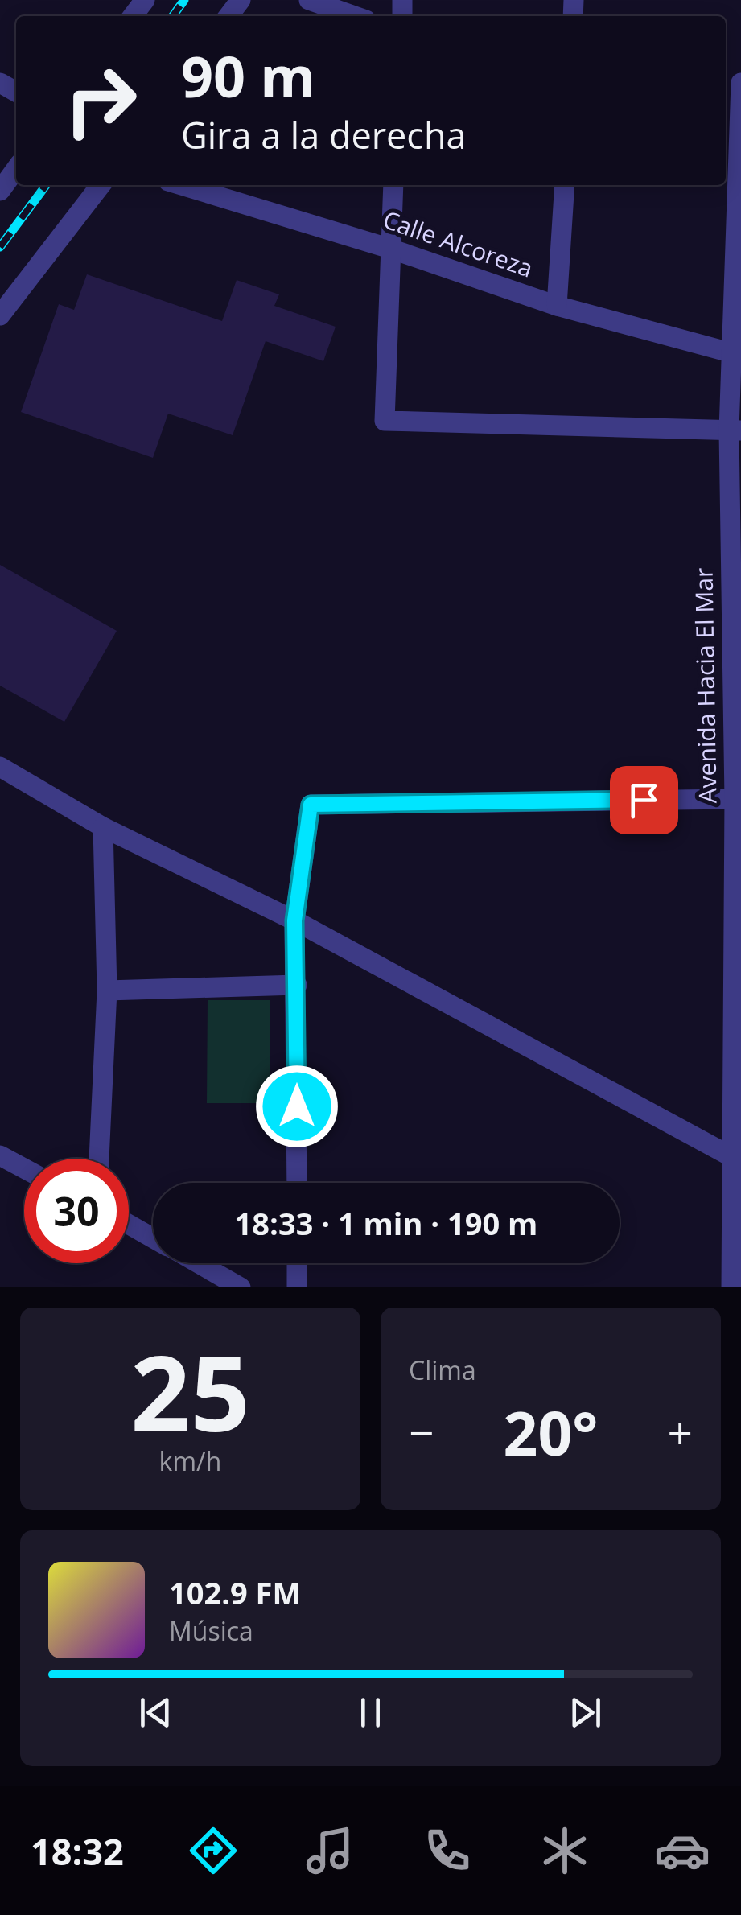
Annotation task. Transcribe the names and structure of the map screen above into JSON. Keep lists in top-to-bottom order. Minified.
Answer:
{"streets":{"street":["Calle Alcoreza","Avenida Hacia El Mar"]},"crossings":[["Calle Alcoreza","Avenida Hacia El Mar"]],"page":{"turn":["90 m","Gira a la derecha"],"limit":"30","trip":"18:33 · 1 min · 190 m","tile":[["25","km/h"],"Clima"],"heat":["−","20°","+"],"song":["102.9 FM","Música"],"tabs":"18:32"}}
